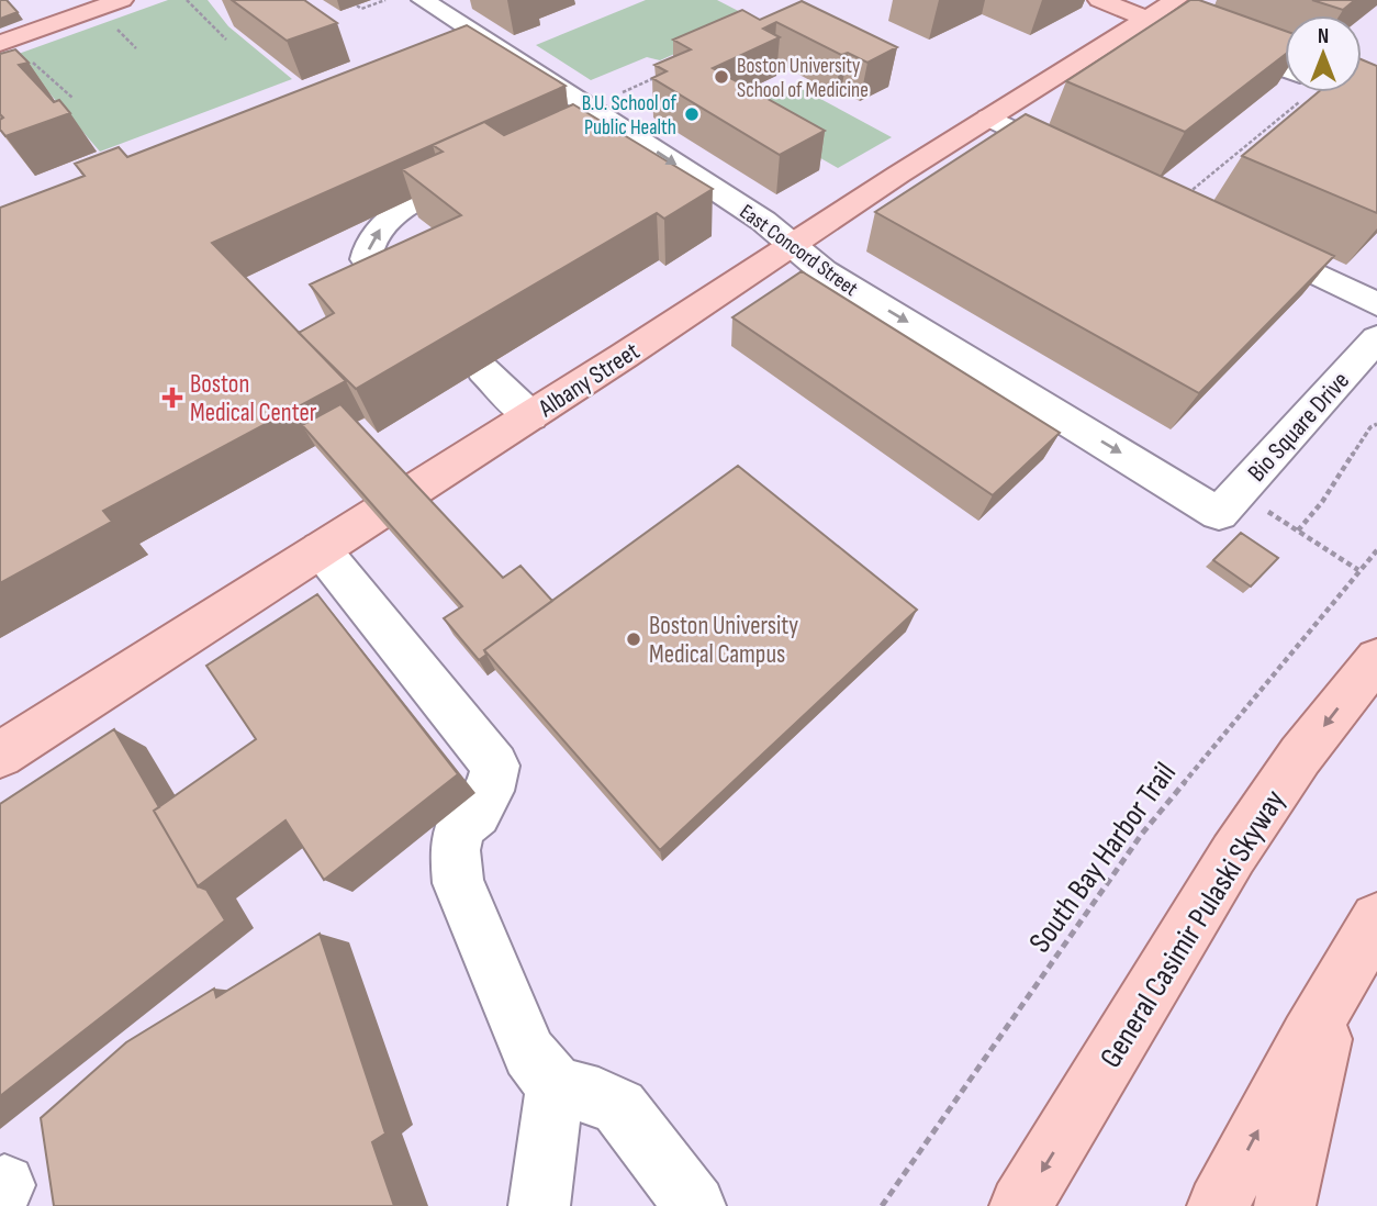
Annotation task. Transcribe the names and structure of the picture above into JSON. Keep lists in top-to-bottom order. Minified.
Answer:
{"streets":{"main road":["Albany Street","General Casimir Pulaski Skyway"],"street":["East Concord Street","Bio Square Drive"],"path":["South Bay Harbor Trail"]},"crossings":[["East Concord Street","Albany Street"],["East Concord Street","Bio Square Drive"]],"places":{"other":["Boston University School of Medicine","B.U. School of Public Health","Boston University Medical Campus"],"health":["Boston Medical Center"]},"north":"top"}
